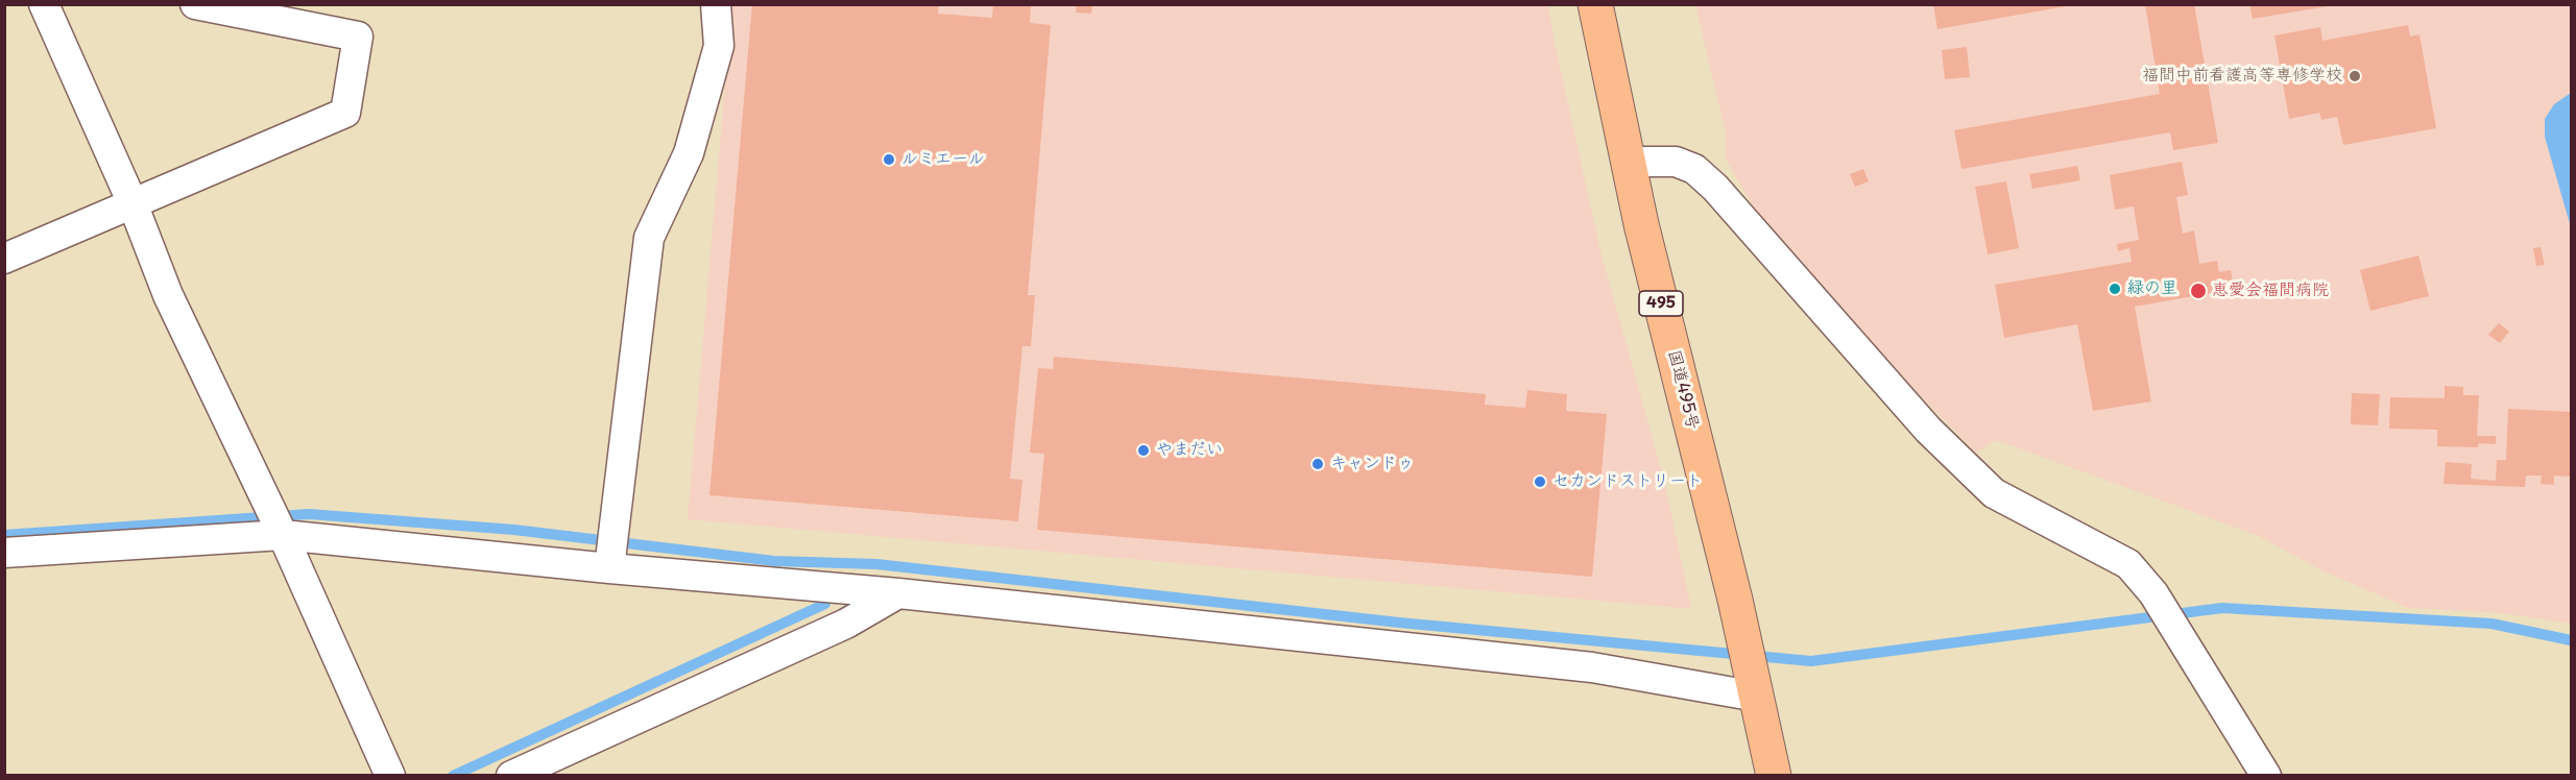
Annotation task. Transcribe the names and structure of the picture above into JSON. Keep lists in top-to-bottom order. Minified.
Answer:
{"streets":{"highway":["495","国道495号"]},"places":["福間中前看護高等専修学校","ルミエール","緑の里","恵愛会福間病院","やまだい","キャンドゥ","セカンドストリート"]}
